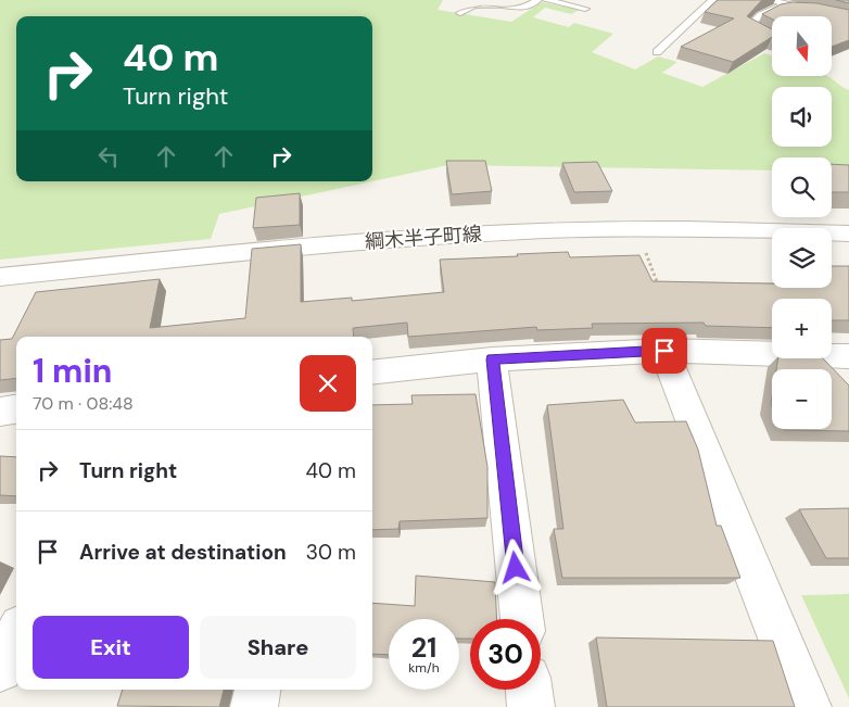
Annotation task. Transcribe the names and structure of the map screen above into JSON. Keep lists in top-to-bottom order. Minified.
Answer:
{"streets":{"street":["綱木半子町線"]},"north":"bottom","page":{"map_buttons":["+","−"],"turn":["40 m","Turn right"],"heading":["1 min","70 m · 08:48"],"list":[{"name":"Turn right","value":"40 m"},{"name":"Arrive at destination","value":"30 m"}],"buttons":["Exit","Share"],"speed":"21 km/h","limit":"30"}}
